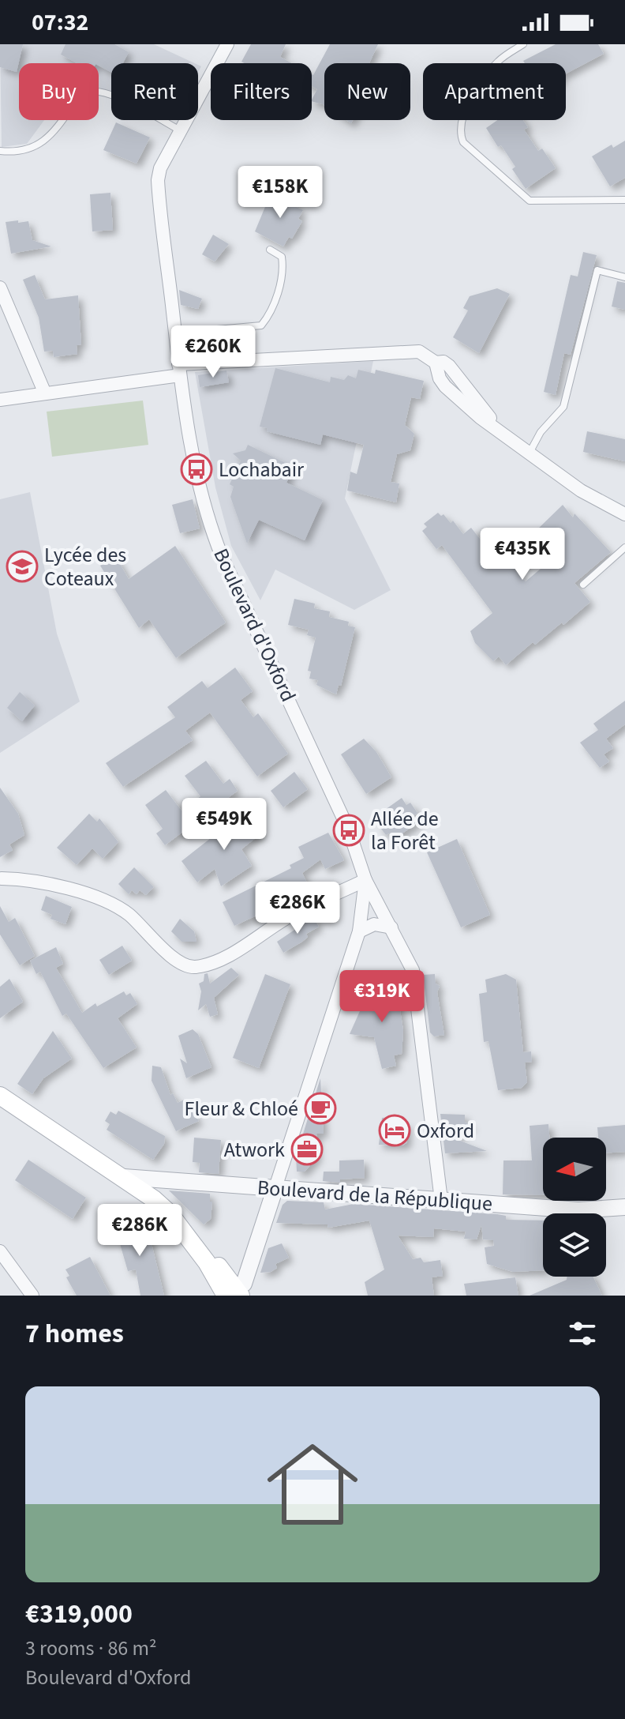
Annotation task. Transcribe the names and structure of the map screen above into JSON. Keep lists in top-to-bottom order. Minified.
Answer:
{"streets":{"street":["Boulevard d'Oxford","Boulevard de la République"]},"crossings":[["Boulevard d'Oxford","Boulevard de la République"]],"places":{"bus stop":["Lochabair","Allée de la Forêt"],"school or university":["Lycée des Coteaux"],"cafe":["Fleur & Chloé"],"hotel":["Oxford"],"office":["Atwork"]},"north":"left","page":{"status":"07:32","chip":["Buy","Rent","Filters","New","Apartment"],"price":["€158K","€260K","€435K","€549K","€286K","€319K","€286K"],"heading":"7 homes","list":[{"name":"€319,000","note":"3 rooms · 86 m² · Boulevard d'Oxford"}]}}
